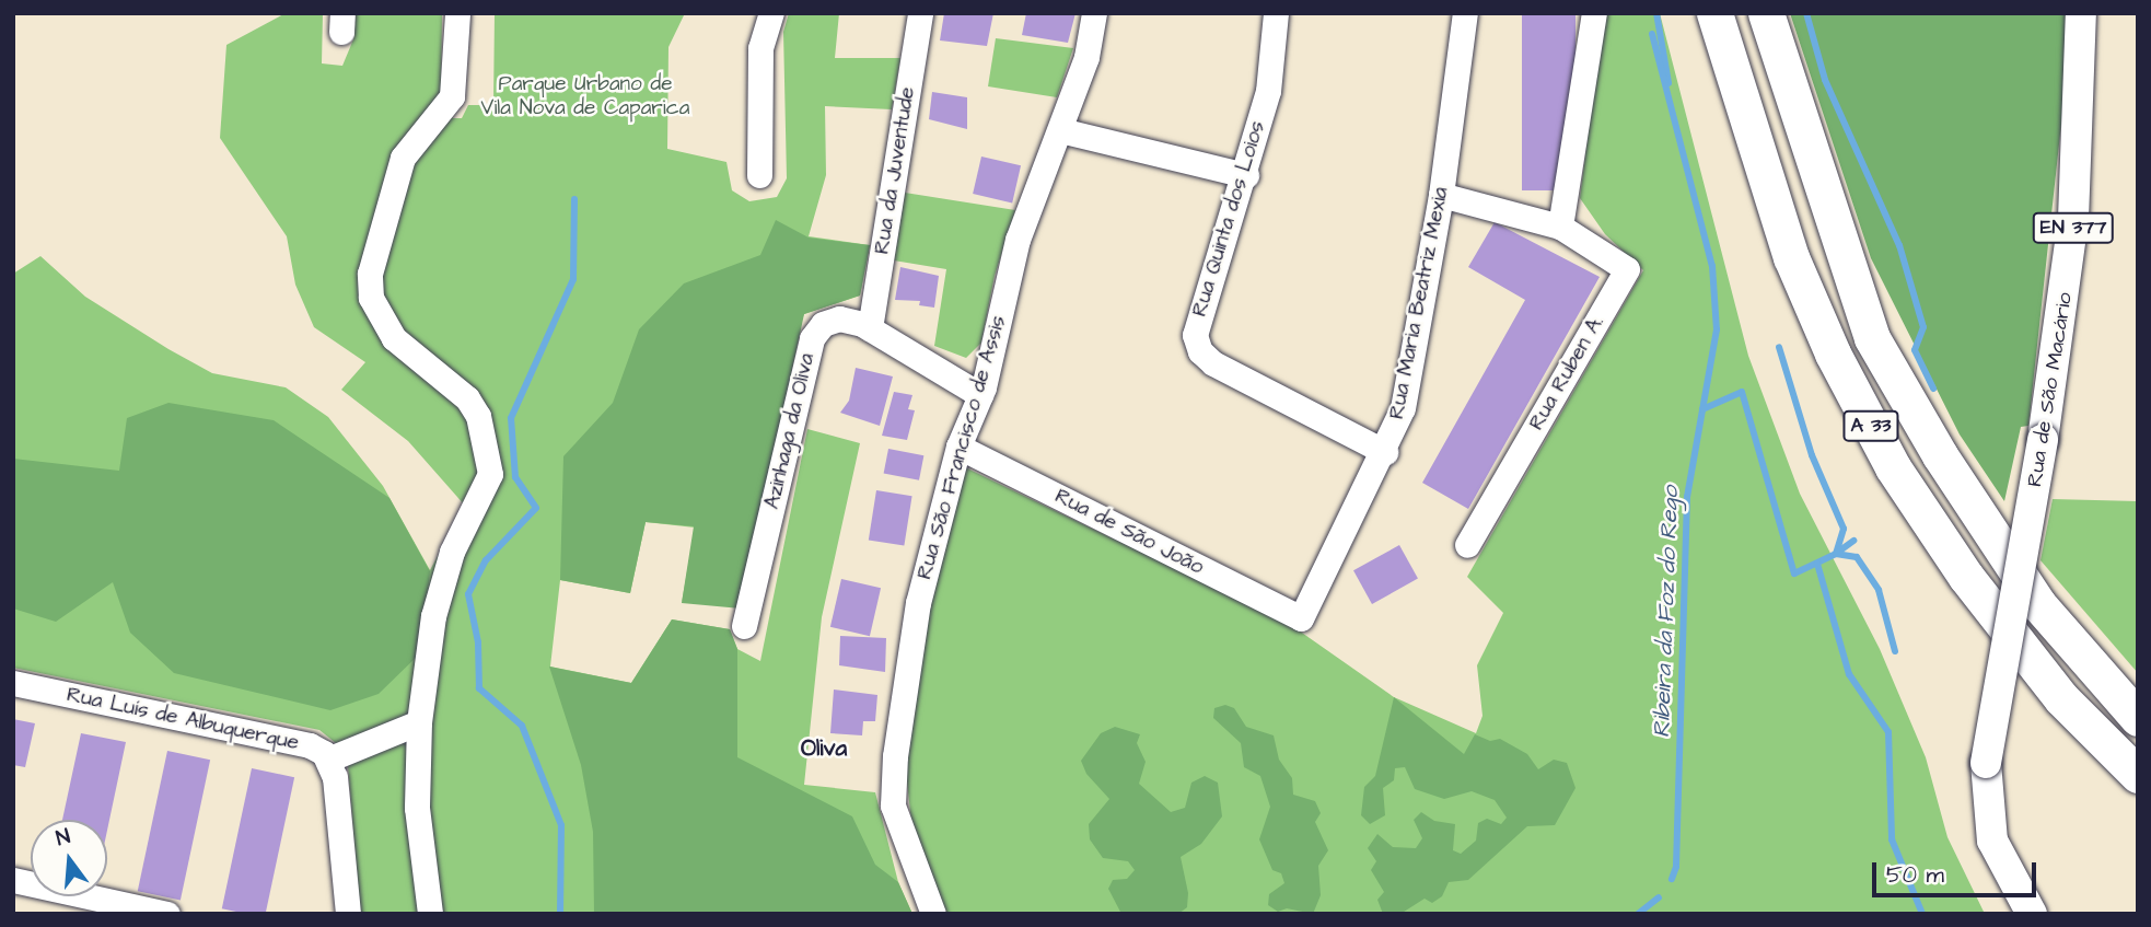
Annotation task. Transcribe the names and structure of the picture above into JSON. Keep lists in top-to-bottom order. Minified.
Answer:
{"streets":{"highway":["A 33"],"main road":["EN 377","Rua de São Macário"],"street":["Rua da Juventude","Rua Quinta dos Loios","Rua Maria Beatriz Mexia","Rua Ruben A.","Azinhaga da Oliva","Rua São Francisco de Assis","Rua de São João","Rua Luís de Albuquerque"]},"crossings":[["Rua da Juventude","Azinhaga da Oliva"],["Rua Quinta dos Loios","Rua Maria Beatriz Mexia"],["Rua Maria Beatriz Mexia","Rua Ruben A."],["Rua Maria Beatriz Mexia","Rua de São João"],["Azinhaga da Oliva","Rua São Francisco de Assis"],["Rua São Francisco de Assis","Rua de São João"]],"districts":["Oliva"],"water":["Ribeira da Foz do Rego"],"parks":["Parque Urbano de Vila Nova de Caparica"],"scale_bar":"50 m","north":"top"}
